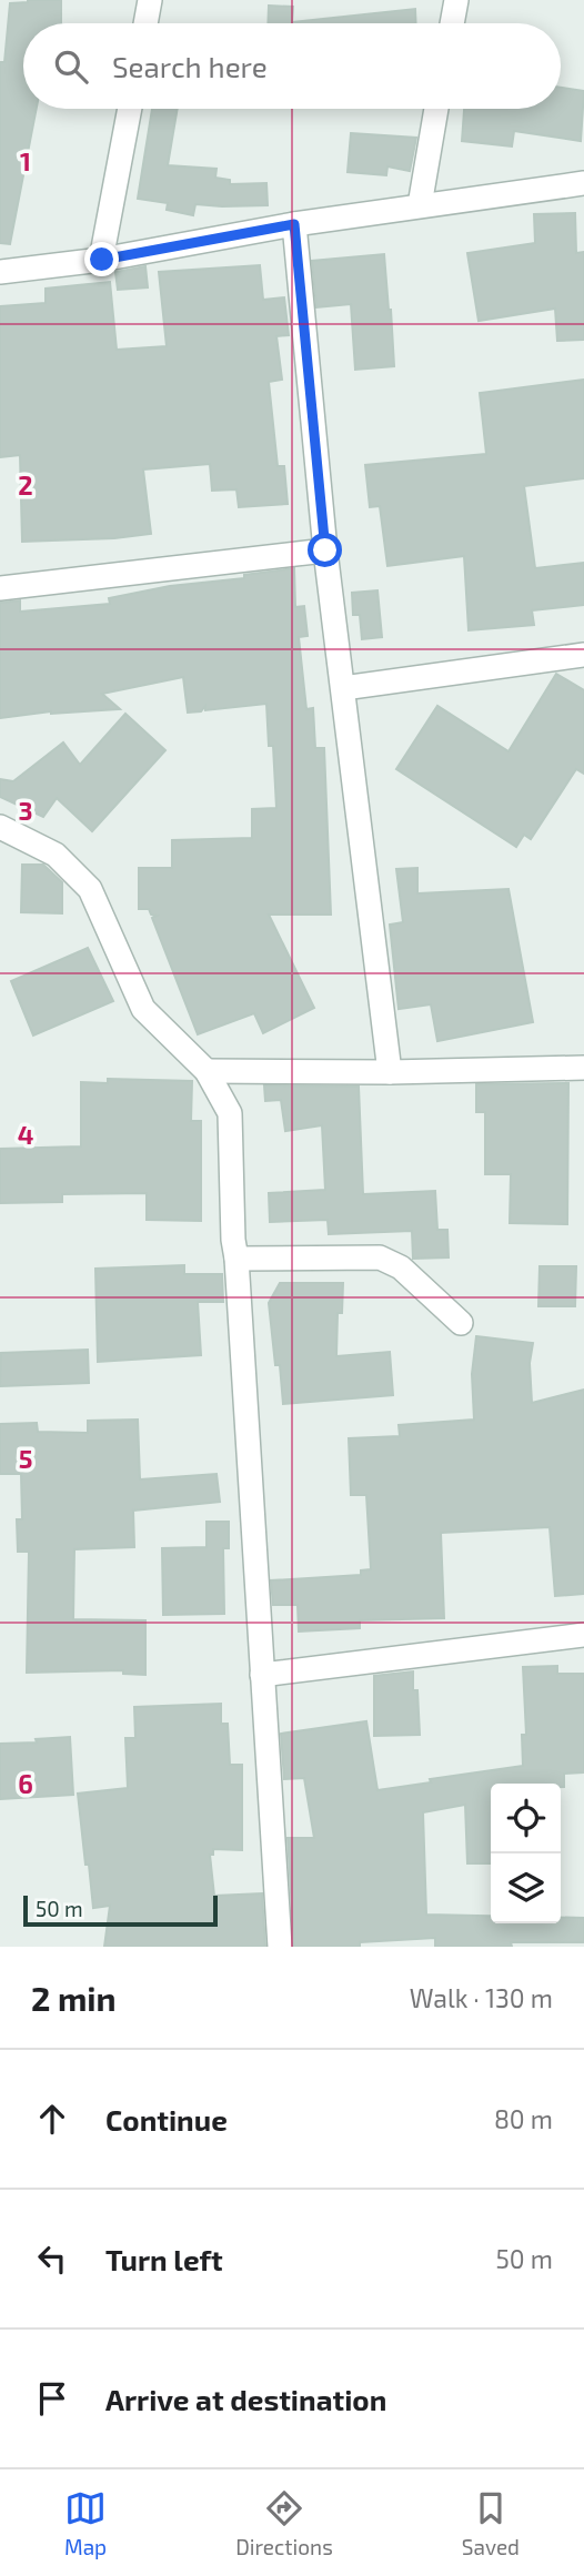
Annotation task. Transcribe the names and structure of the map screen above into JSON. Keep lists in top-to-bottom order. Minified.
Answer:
{"scale_bar":"50 m","page":{"search":"Search here","scale":"50 m","heading":["2 min","Walk · 130 m"],"list":[["Continue","80 m"],["Turn left","50 m"],"Arrive at destination"],"nav":["Map","Directions","Saved"]},"grid":{"rows":["1","2","3","4","5","6"]}}
